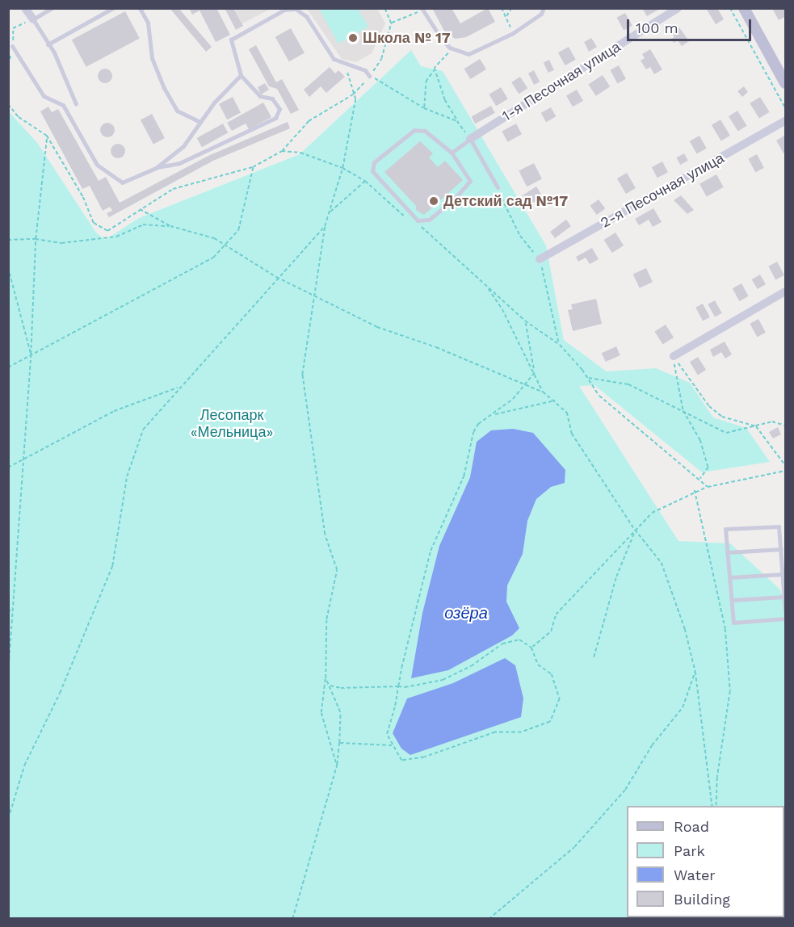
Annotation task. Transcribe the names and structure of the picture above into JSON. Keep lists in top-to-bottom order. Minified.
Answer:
{"streets":{"street":["1-я Песочная улица","2-я Песочная улица"]},"water":["озёра"],"parks":["Лесопарк «Мельница»"],"places":["Школа № 17","Детский сад №17"],"legend":["Road","Park","Water","Building"],"scale_bar":"100 m"}
